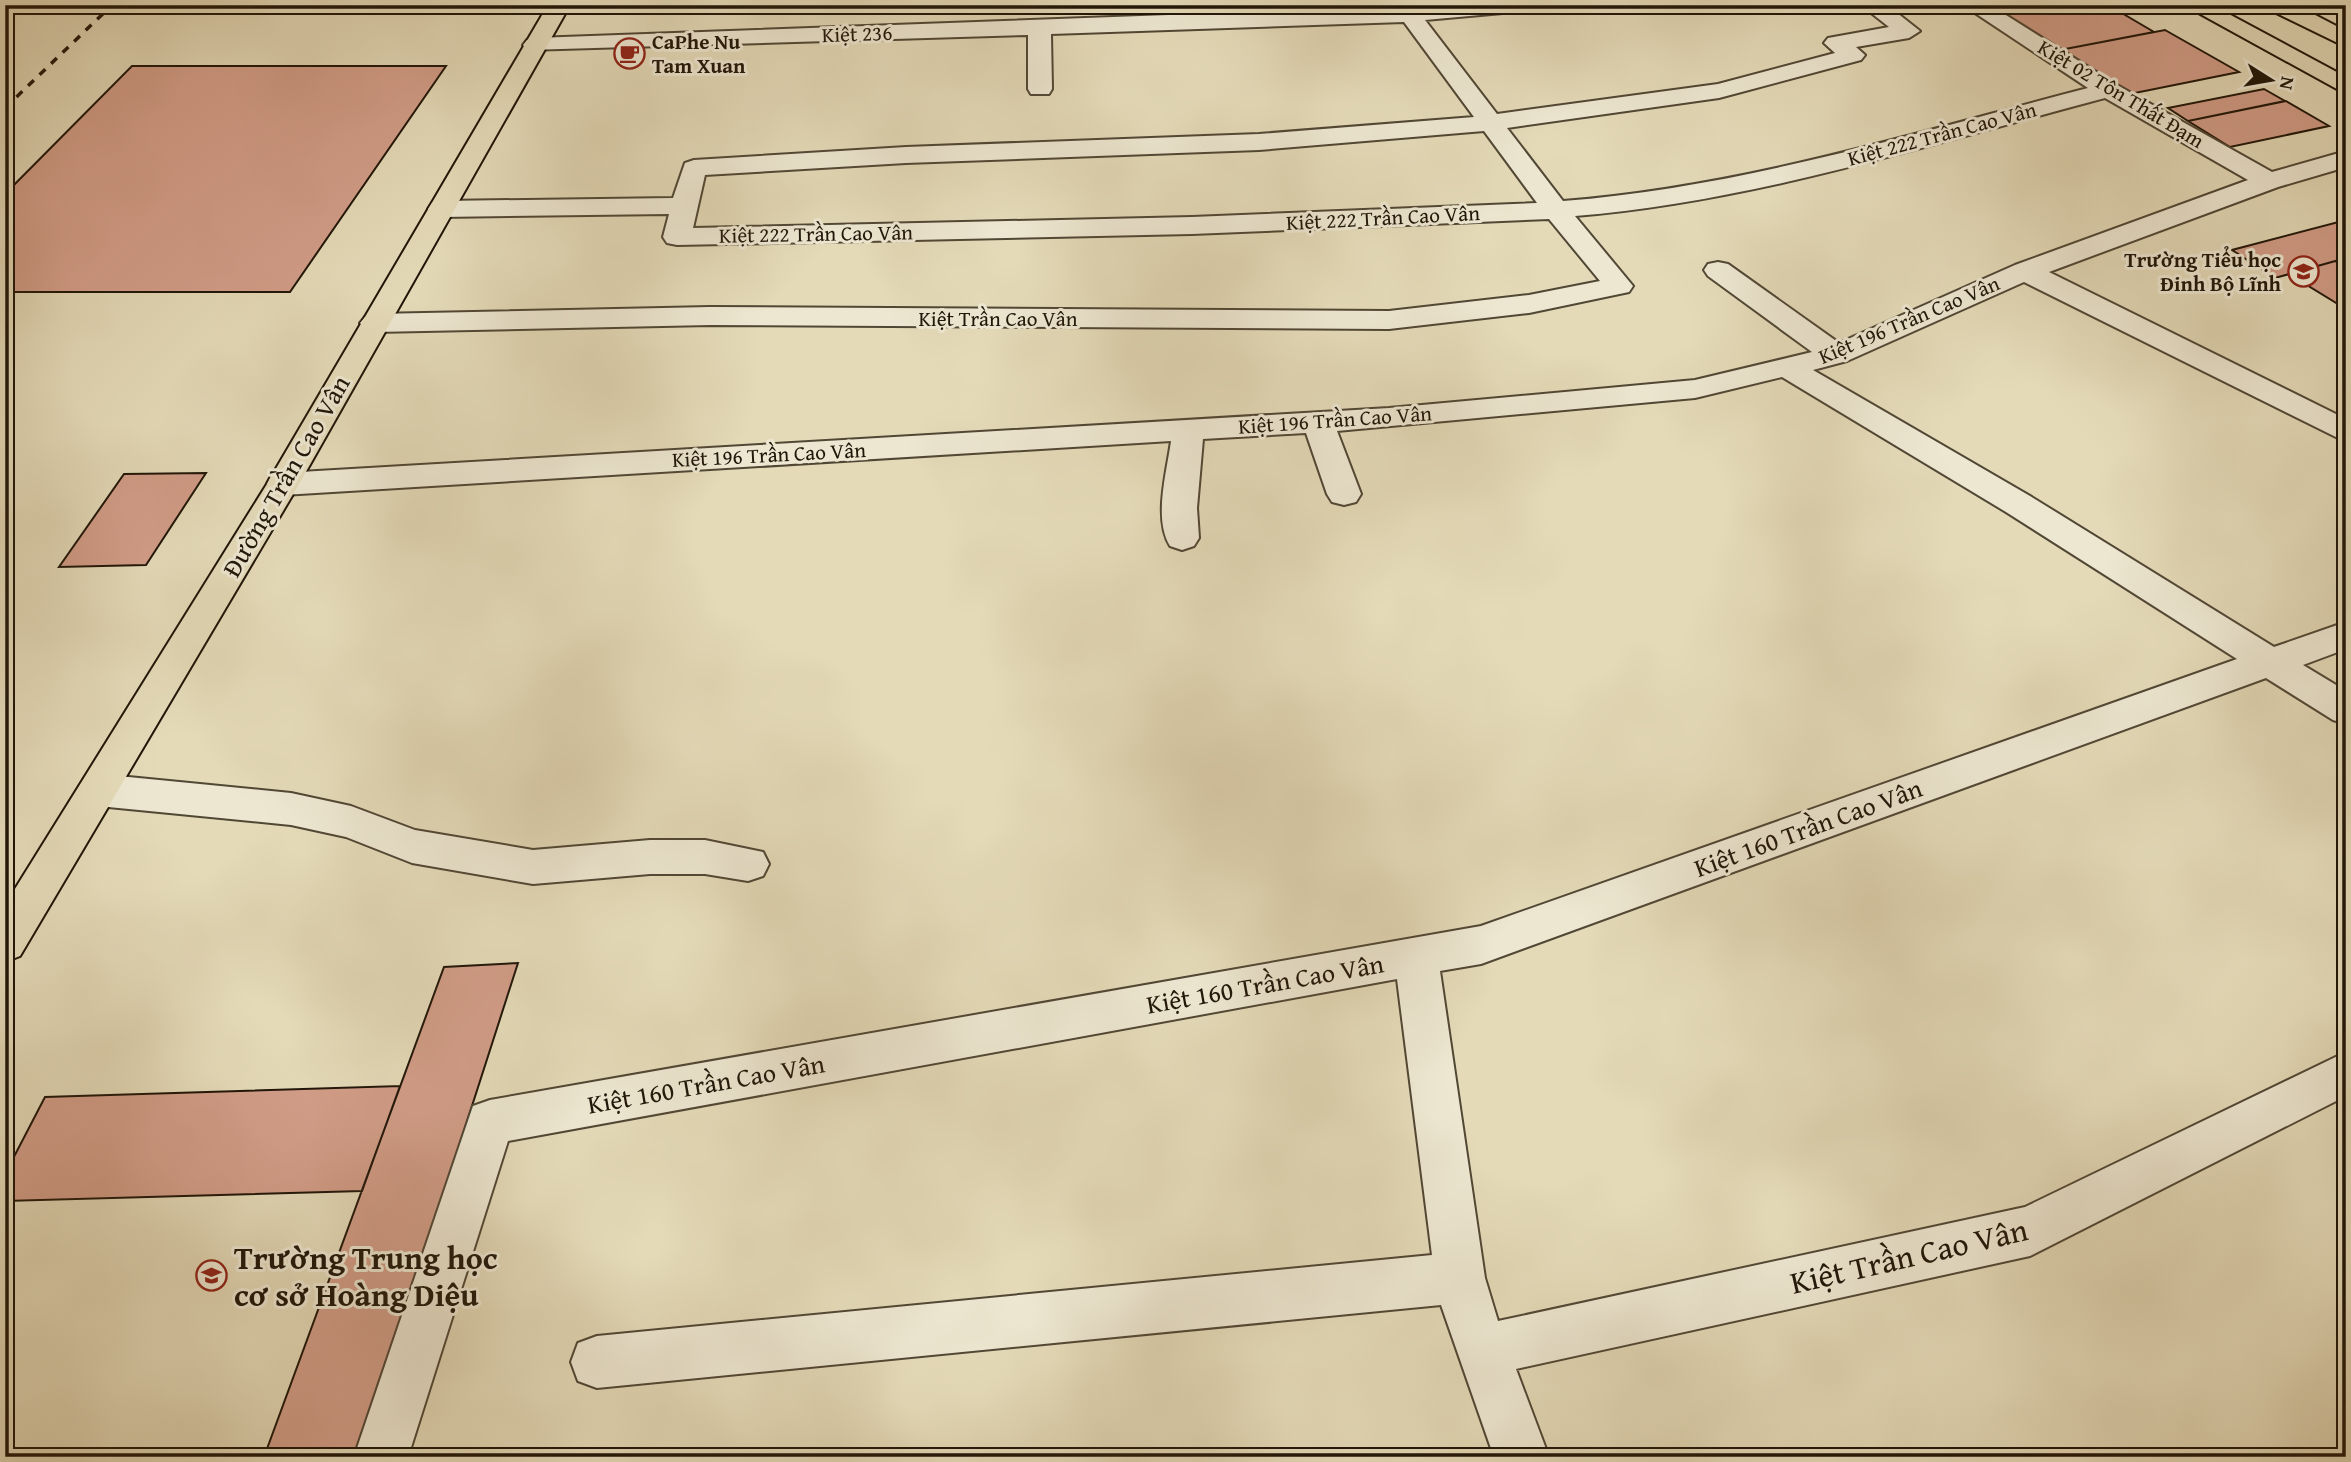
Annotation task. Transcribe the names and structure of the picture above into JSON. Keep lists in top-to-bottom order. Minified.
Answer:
{"streets":{"main road":["Đường Trần Cao Vân"],"street":["Kiệt 236","Kiệt 02 Tôn Thất Đạm","Kiệt 222 Trần Cao Vân","Kiệt Trần Cao Vân","Kiệt 196 Trần Cao Vân","Kiệt 160 Trần Cao Vân"]},"crossings":[["Kiệt 236","Đường Trần Cao Vân"],["Kiệt 02 Tôn Thất Đạm","Kiệt 222 Trần Cao Vân"],["Kiệt 02 Tôn Thất Đạm","Kiệt 196 Trần Cao Vân"],["Kiệt 222 Trần Cao Vân","Kiệt Trần Cao Vân"],["Kiệt 222 Trần Cao Vân","Đường Trần Cao Vân"],["Kiệt Trần Cao Vân","Đường Trần Cao Vân"],["Kiệt 196 Trần Cao Vân","Đường Trần Cao Vân"]],"places":{"cafe":["CaPhe Nu Tam Xuan"],"school or university":["Trường Tiểu học Đinh Bộ Lĩnh","Trường Trung học cơ sở Hoàng Diệu"]},"north":"right"}
